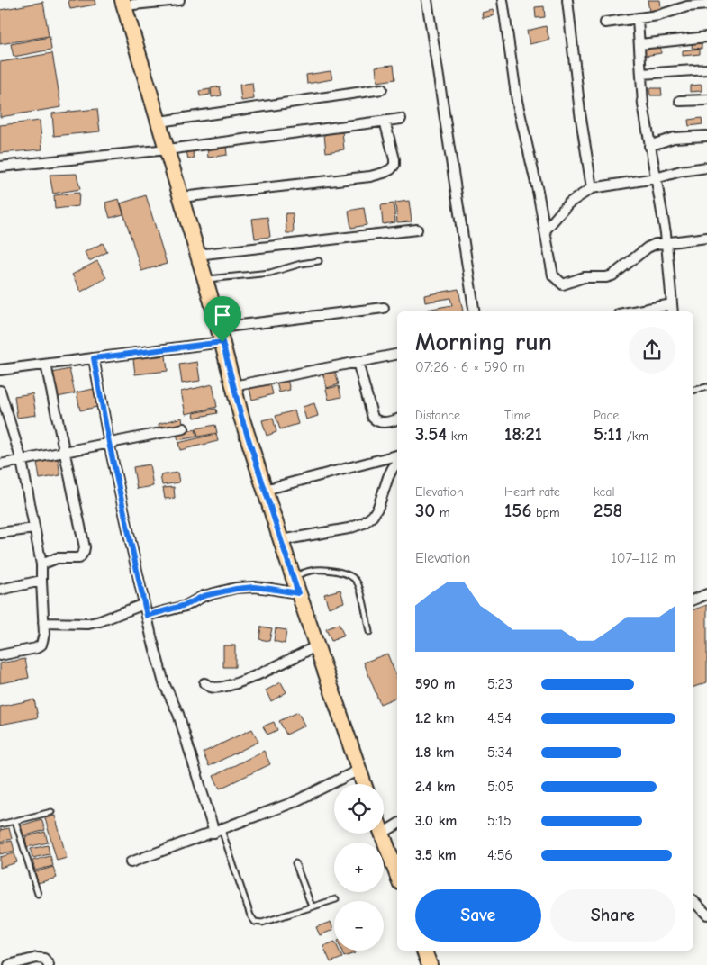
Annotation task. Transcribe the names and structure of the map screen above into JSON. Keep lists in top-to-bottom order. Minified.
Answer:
{"page":{"heading":["Morning run","07:26 · 6 × 590 m"],"stats":[["Distance","3.54 km"],["Time","18:21"],["Pace","5:11 /km"],["Elevation","30 m"],["Heart rate","156 bpm"],["kcal","258"]],"chart":["Elevation","107–112 m"],"list":[{"name":"590 m","note":"5:23"},{"name":"1.2 km","note":"4:54"},{"name":"1.8 km","note":"5:34"},{"name":"2.4 km","note":"5:05"},{"name":"3.0 km","note":"5:15"},{"name":"3.5 km","note":"4:56"}],"map_buttons":["+","−"],"buttons":["Save","Share"]}}
